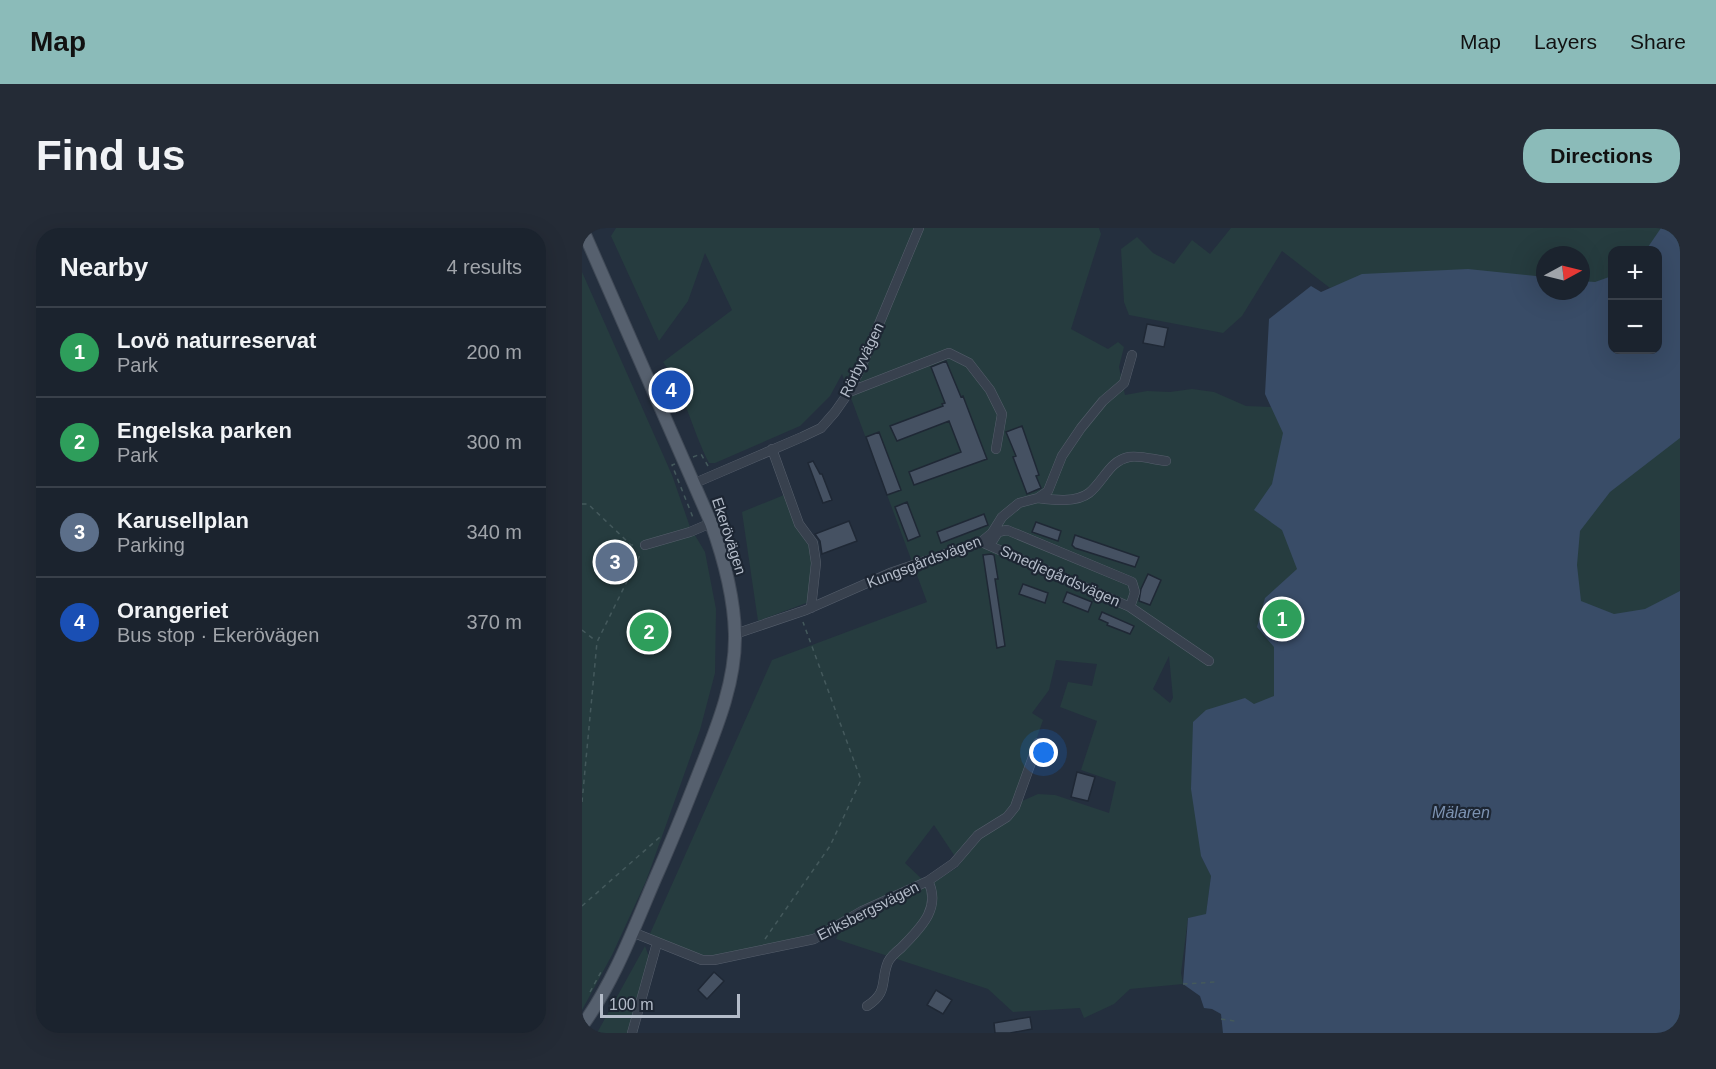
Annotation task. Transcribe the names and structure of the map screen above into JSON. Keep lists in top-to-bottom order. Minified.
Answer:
{"streets":{"main road":["Ekerövägen"],"street":["Rörbyvägen","Kungsgårdsvägen","Smedjegårdsvägen","Eriksbergsvägen"]},"crossings":[["Rörbyvägen","Ekerövägen"],["Ekerövägen","Kungsgårdsvägen"],["Ekerövägen","Eriksbergsvägen"],["Kungsgårdsvägen","Smedjegårdsvägen"]],"water":["Mälaren"],"scale_bar":"100 m","north":"right","page":{"header":"Map","nav":["Map","Layers","Share"],"buttons":"Directions","title":"Find us","heading":["Nearby","4 results"],"map_buttons":["+","−"],"list":[{"mark":"1","name":"Lovö naturreservat","note":"Park","value":"200 m"},{"mark":"2","name":"Engelska parken","note":"Park","value":"300 m"},{"mark":"3","name":"Karusellplan","note":"Parking","value":"340 m"},{"mark":"4","name":"Orangeriet","note":"Bus stop · Ekerövägen","value":"370 m"}],"pins":["4","3","1","2"],"scale":"100 m"}}
